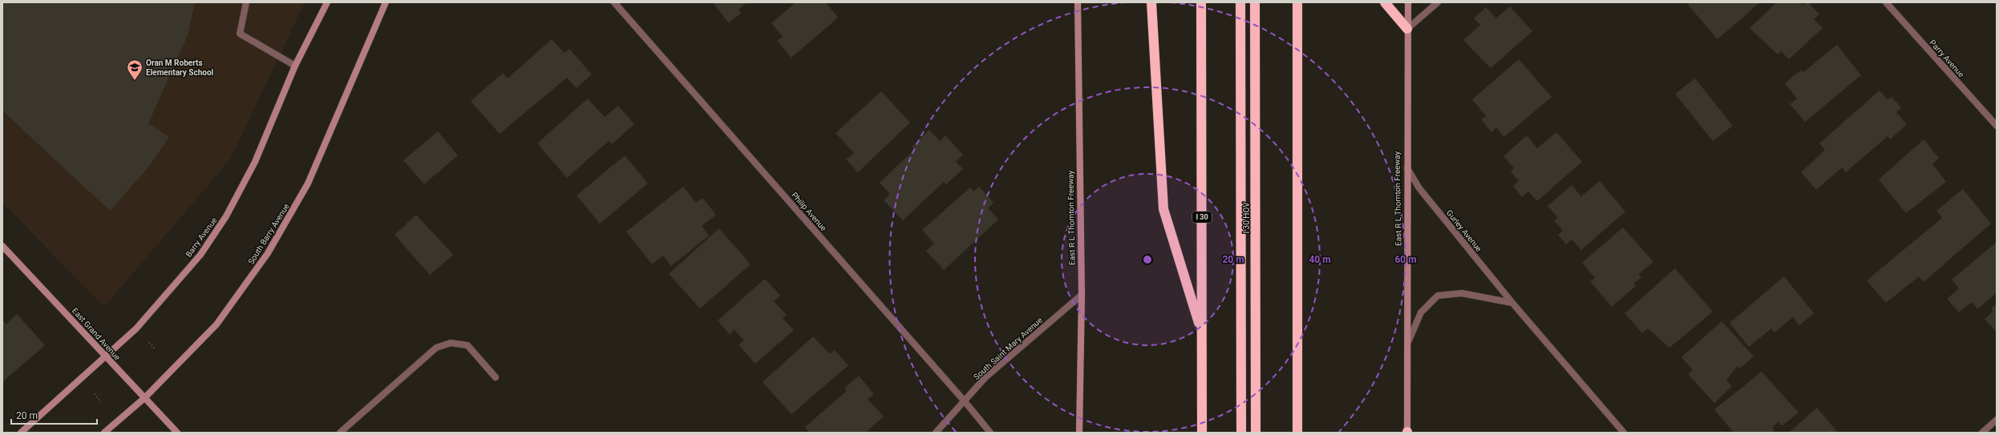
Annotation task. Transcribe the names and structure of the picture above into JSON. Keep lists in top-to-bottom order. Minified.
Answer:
{"streets":{"highway":["I 30","I 30 HOV"],"main road":["East R L Thornton Freeway","South Barry Avenue","Barry Avenue","East Grand Avenue"],"street":["Parry Avenue","Philip Avenue","Gurley Avenue","South Saint Mary Avenue"]},"crossings":[["East R L Thornton Freeway","Gurley Avenue"],["East R L Thornton Freeway","South Saint Mary Avenue"],["Philip Avenue","South Saint Mary Avenue"],["South Barry Avenue","East Grand Avenue"],["Barry Avenue","East Grand Avenue"]],"places":{"school or university":["Oran M Roberts Elementary School"]},"scale_bar":"20 m","rings":["20 m","40 m","60 m"]}
